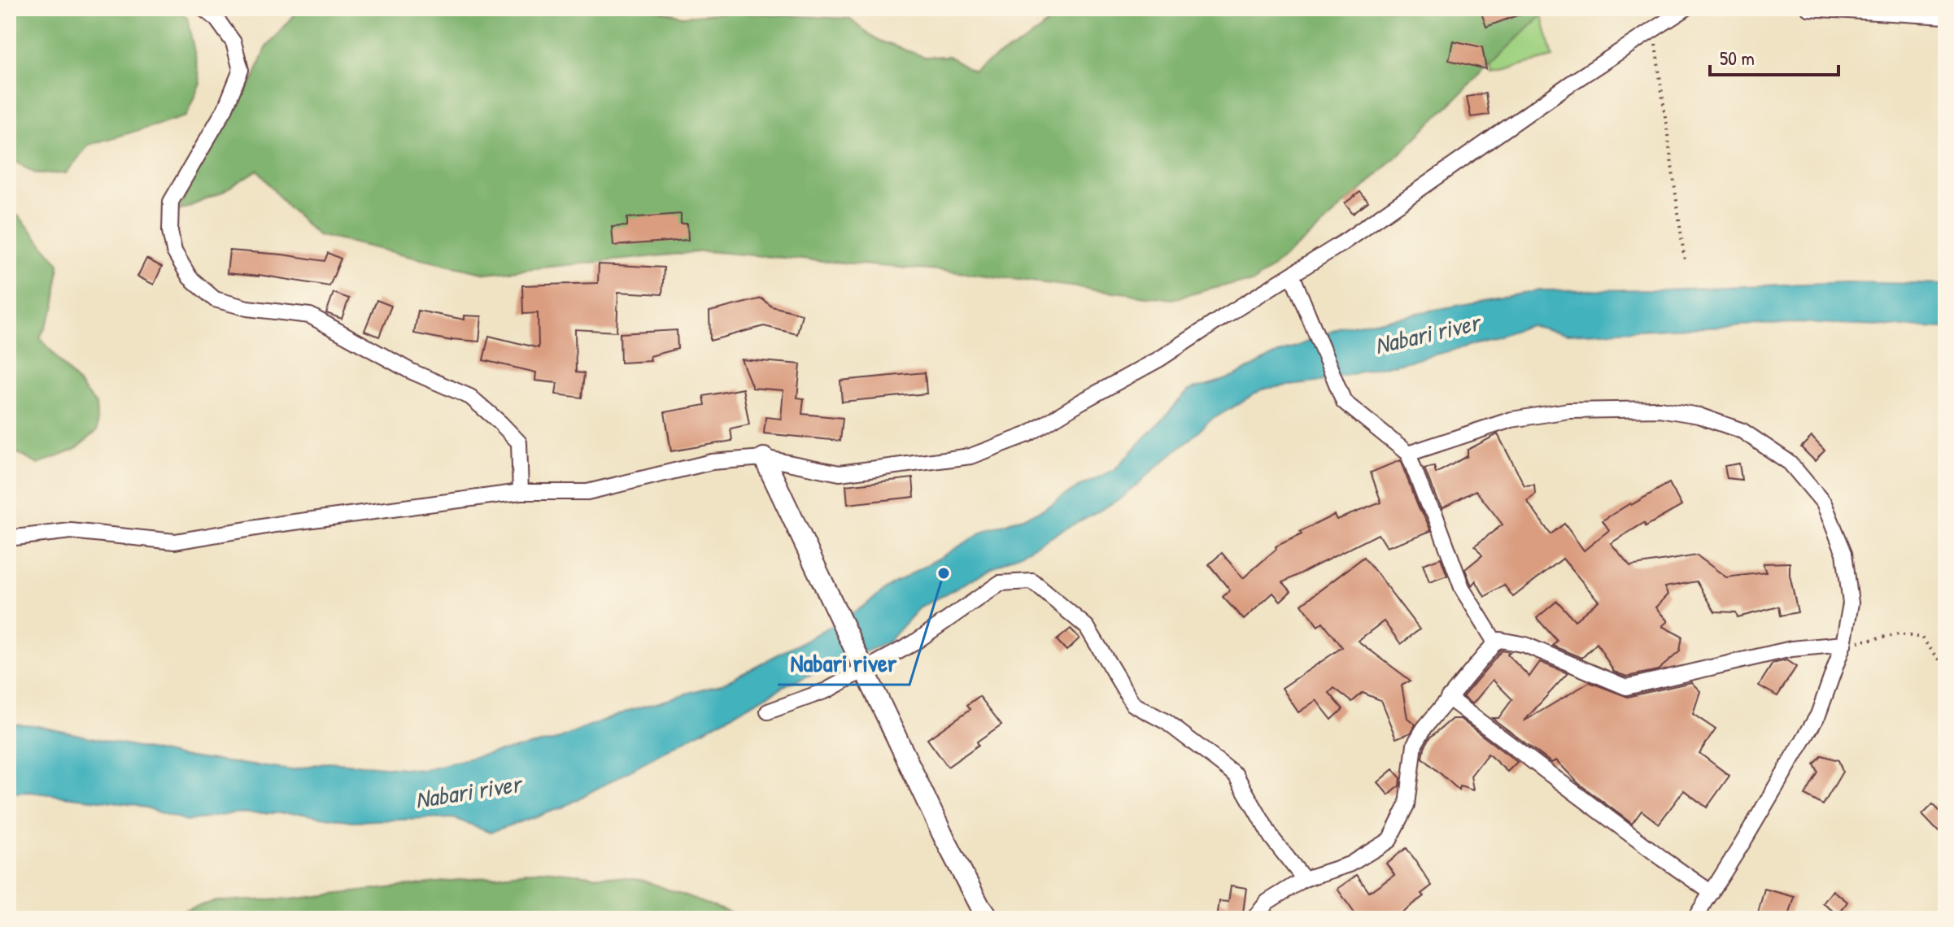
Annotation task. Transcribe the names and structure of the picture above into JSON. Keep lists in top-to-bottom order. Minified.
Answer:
{"water":["Nabari river"],"places":["Nabari river"],"scale_bar":"50 m"}
